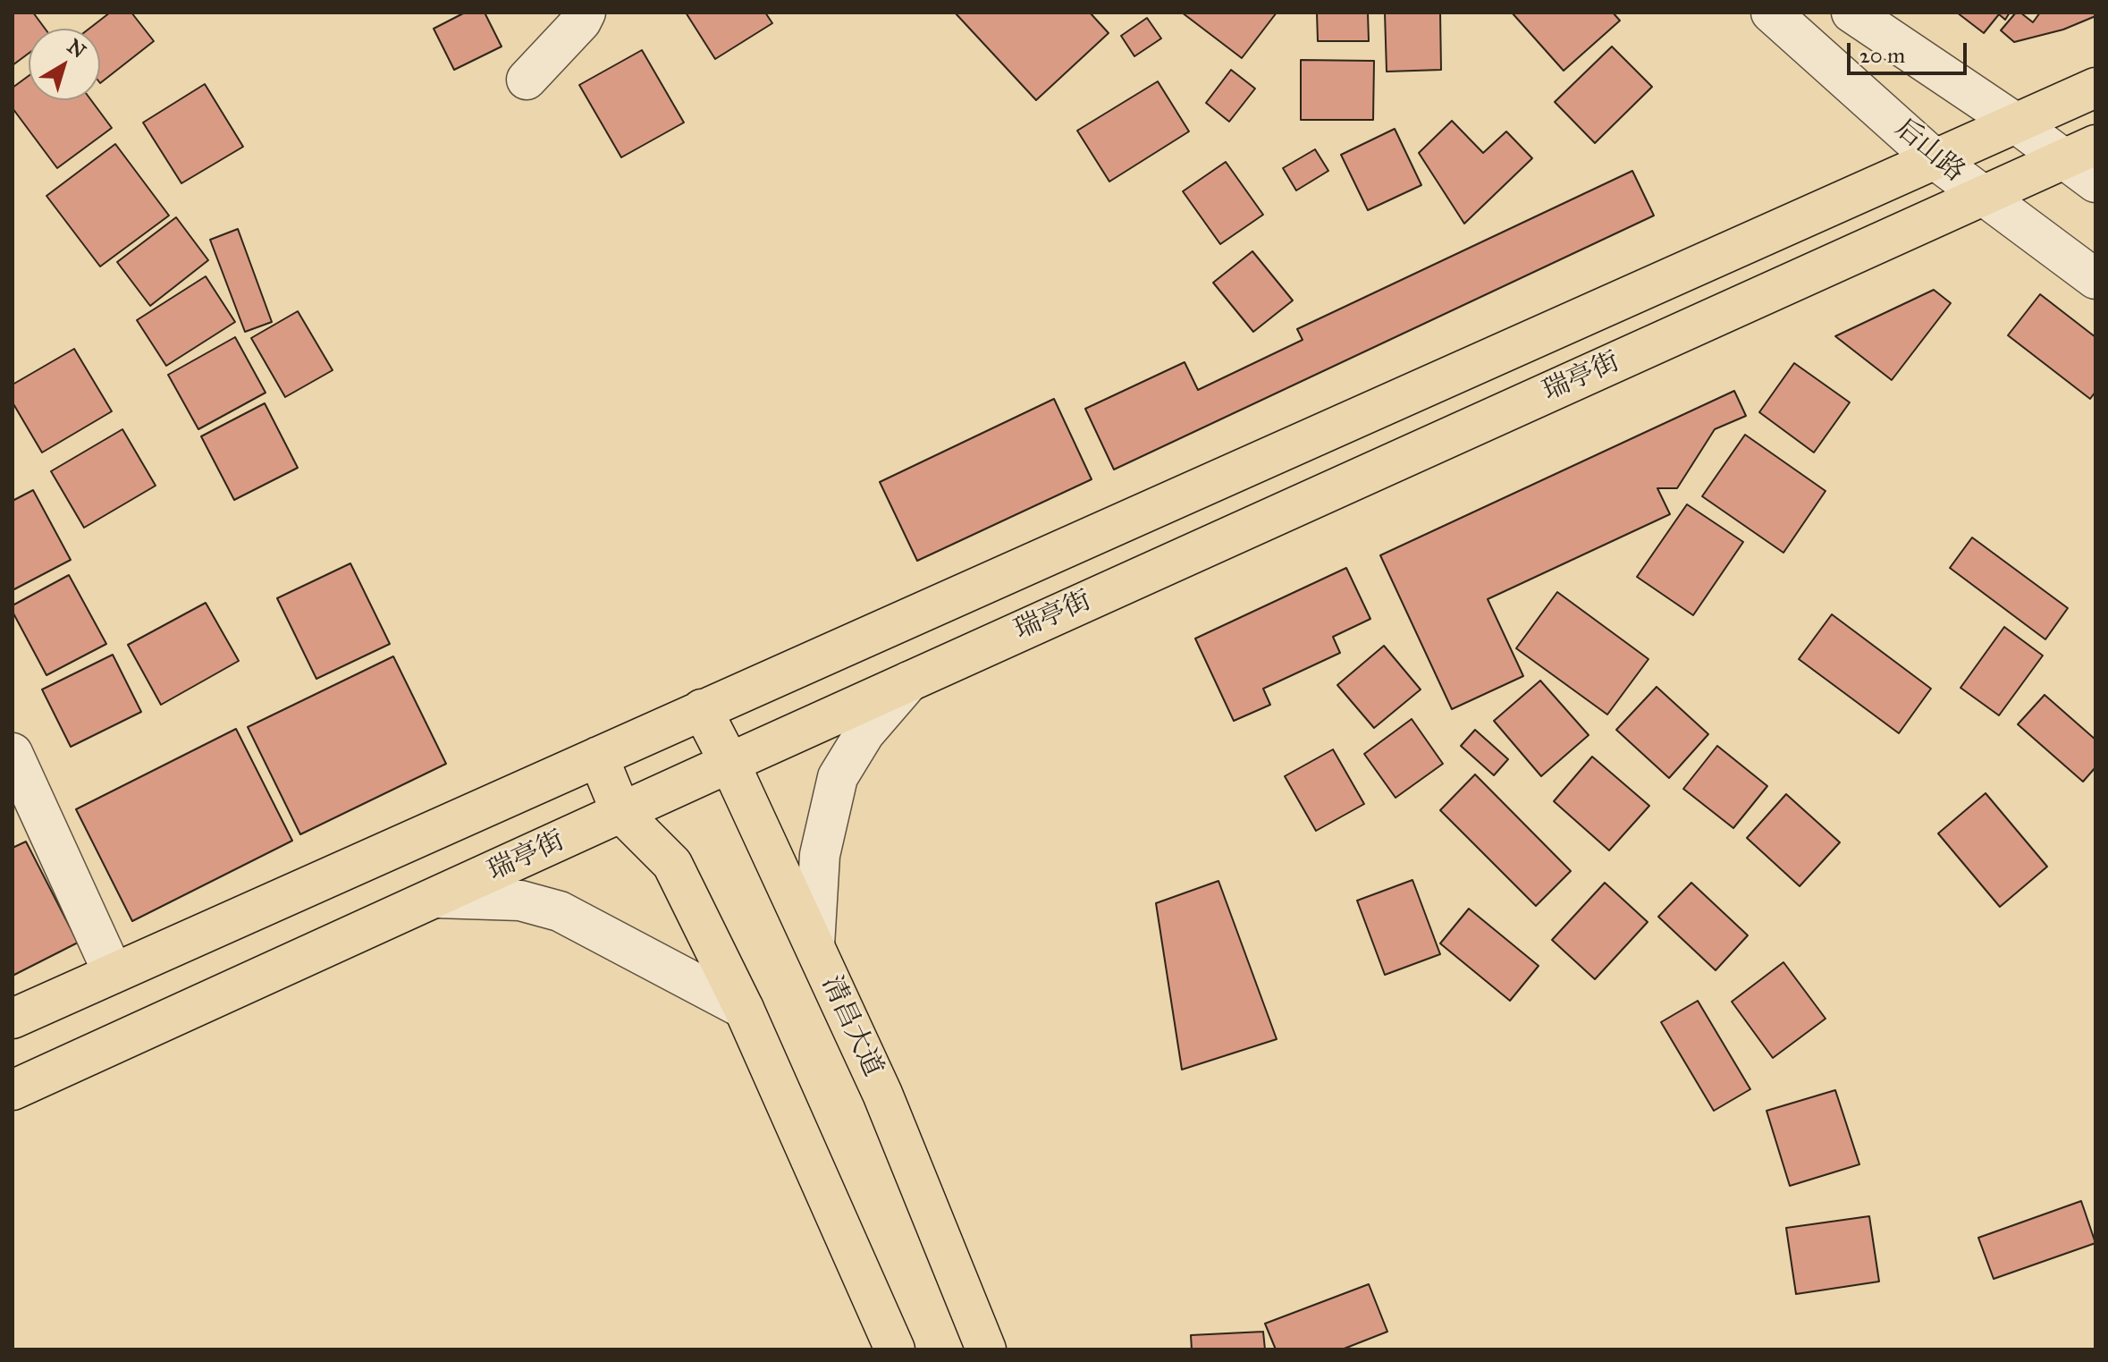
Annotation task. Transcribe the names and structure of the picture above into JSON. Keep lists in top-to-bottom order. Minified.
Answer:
{"streets":{"main road":["瑞亭街","清昌大道"],"street":["后山路"]},"crossings":[["后山路","瑞亭街"],["瑞亭街","清昌大道"]],"scale_bar":"20 m","north":"top right"}
